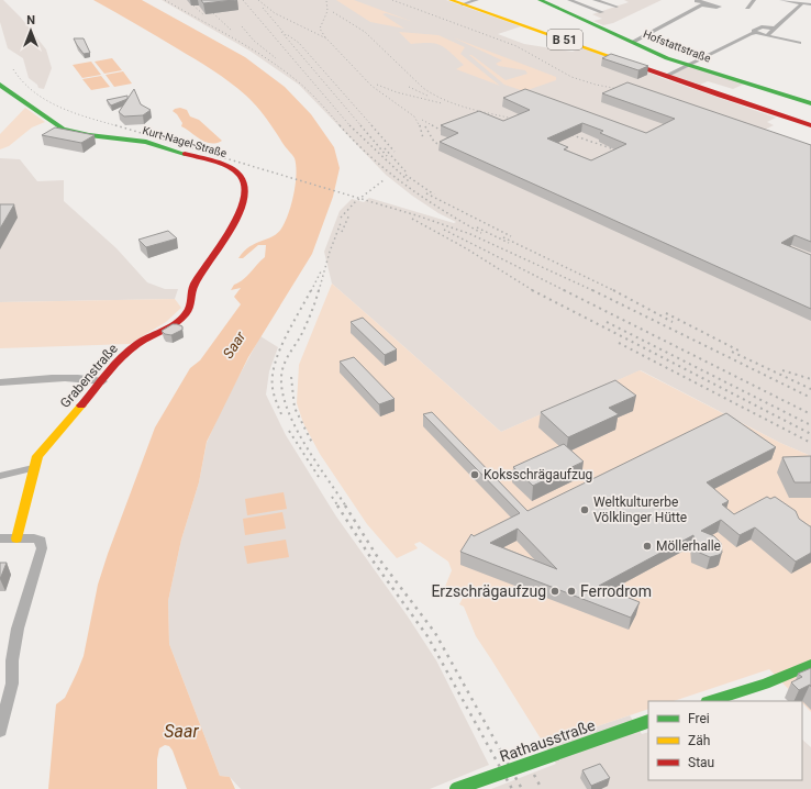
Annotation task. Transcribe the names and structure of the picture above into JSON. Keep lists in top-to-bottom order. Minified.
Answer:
{"streets":{"street":["B 51","Hofstattstraße","Kurt-Nagel-Straße","Grabenstraße","Rathausstraße"]},"crossings":[["Kurt-Nagel-Straße","Grabenstraße"]],"water":["Saar"],"places":["Koksschrägaufzug","Weltkulturerbe Völklinger Hütte","Möllerhalle","Erzschrägaufzug","Ferrodrom"],"legend":["Frei","Zäh","Stau"],"north":"top"}
